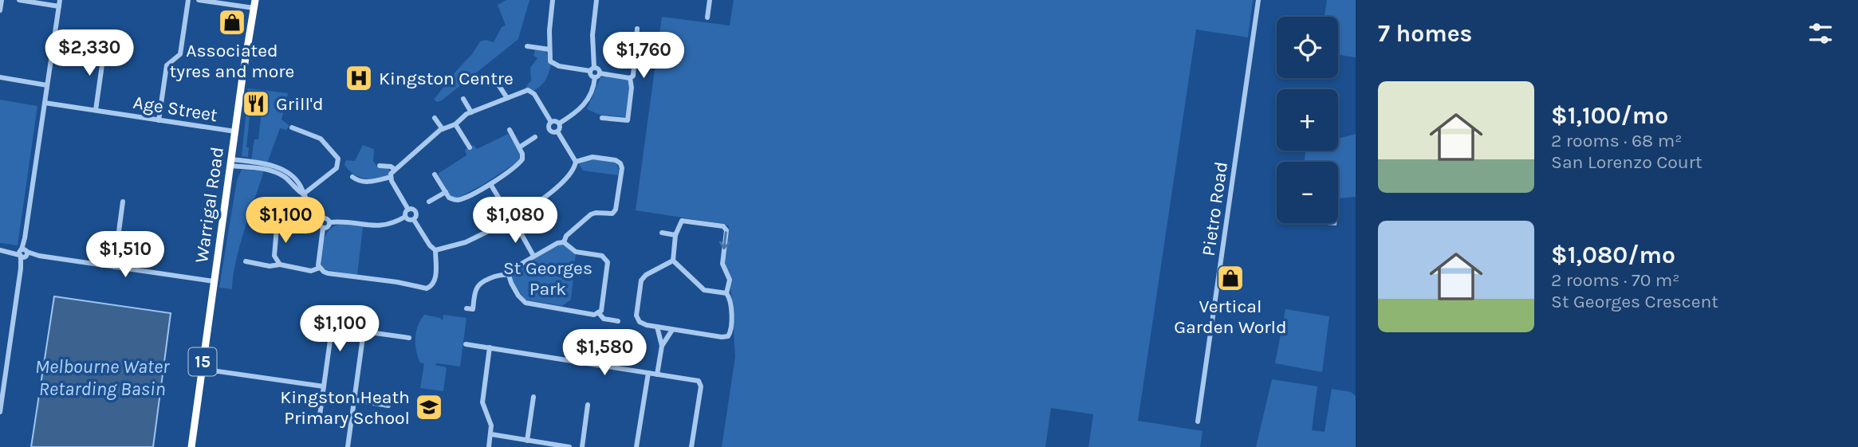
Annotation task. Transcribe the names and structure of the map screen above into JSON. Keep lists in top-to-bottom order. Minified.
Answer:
{"streets":{"highway":["Warrigal Road","15"],"street":["Age Street","Pietro Road"]},"crossings":[["Age Street","Warrigal Road"]],"water":["Melbourne Water Retarding Basin"],"parks":["St Georges Park"],"places":{"shop":["Associated tyres and more","Vertical Garden World"],"hospital":["Kingston Centre"],"restaurant":["Grill'd"],"school or university":["Kingston Heath Primary School"]},"page":{"heading":"7 homes","map_buttons":["+","−"],"price":["$2,330","$1,760","$1,100","$1,080","$1,510","$1,100","$1,580"],"list":[{"name":"$1,100/mo","note":"2 rooms · 68 m² · San Lorenzo Court"},{"name":"$1,080/mo","note":"2 rooms · 70 m² · St Georges Crescent"}]}}
